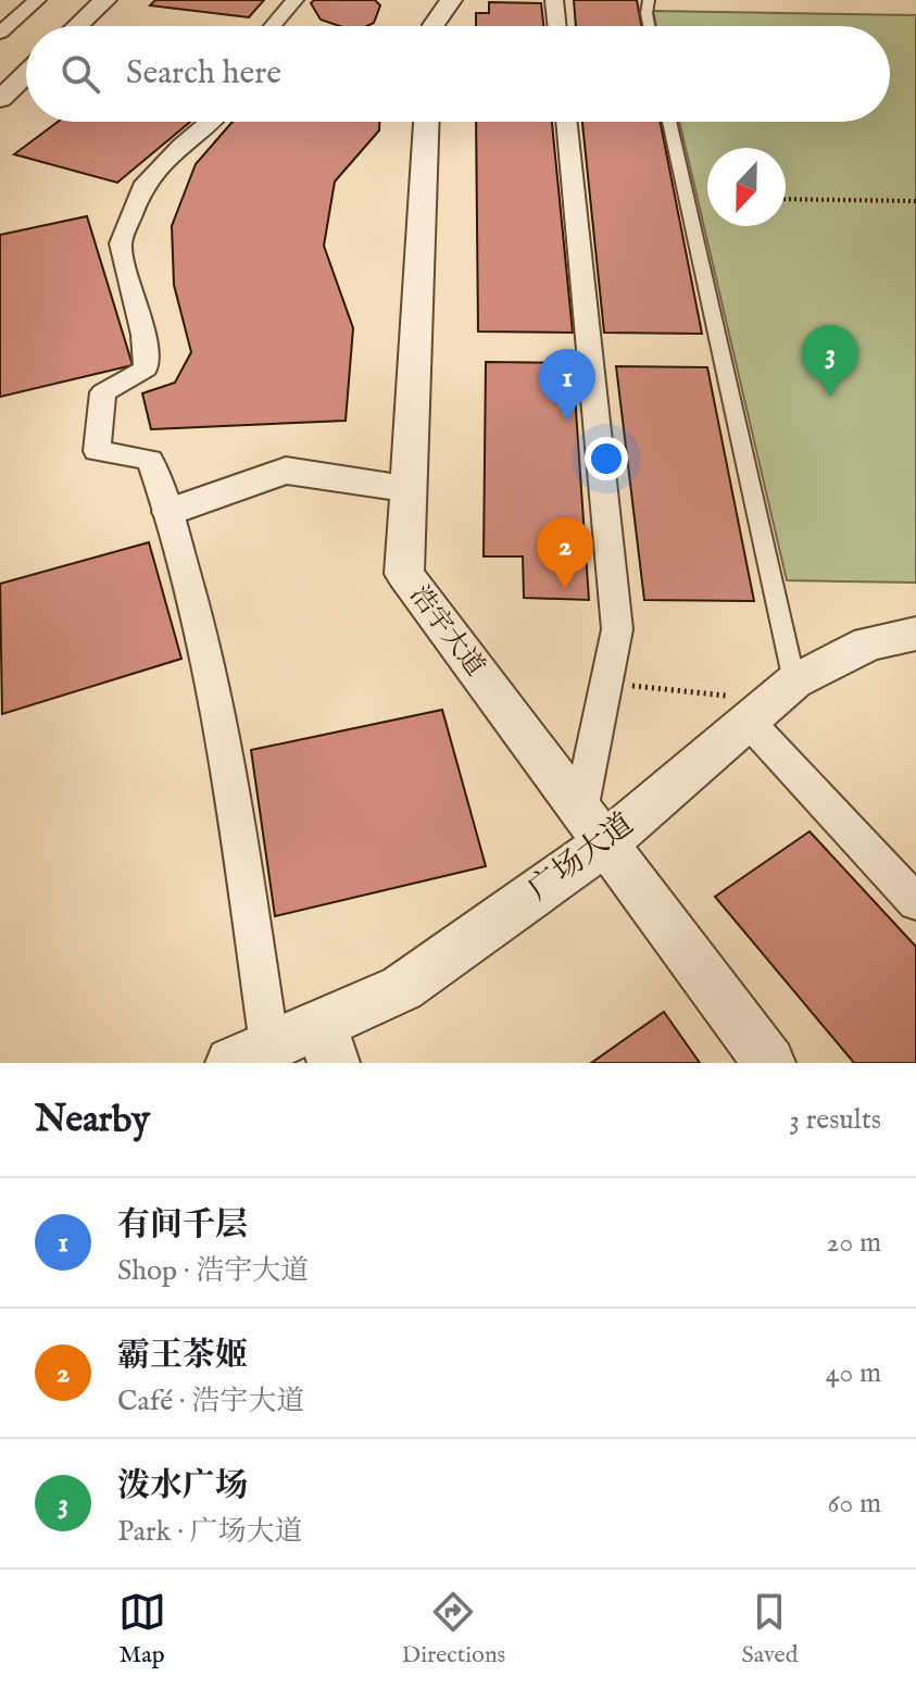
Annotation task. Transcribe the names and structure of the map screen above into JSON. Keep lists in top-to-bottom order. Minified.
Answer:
{"streets":{"street":["浩宇大道","广场大道"]},"crossings":[["浩宇大道","广场大道"]],"north":"bottom","page":{"search":"Search here","pins":["3","1","2"],"heading":["Nearby","3 results"],"list":[{"mark":"1","name":"有间千层","note":"Shop · 浩宇大道","value":"20 m"},{"mark":"2","name":"霸王茶姬","note":"Café · 浩宇大道","value":"40 m"},{"mark":"3","name":"泼水广场","note":"Park · 广场大道","value":"60 m"}],"nav":["Map","Directions","Saved"]}}
